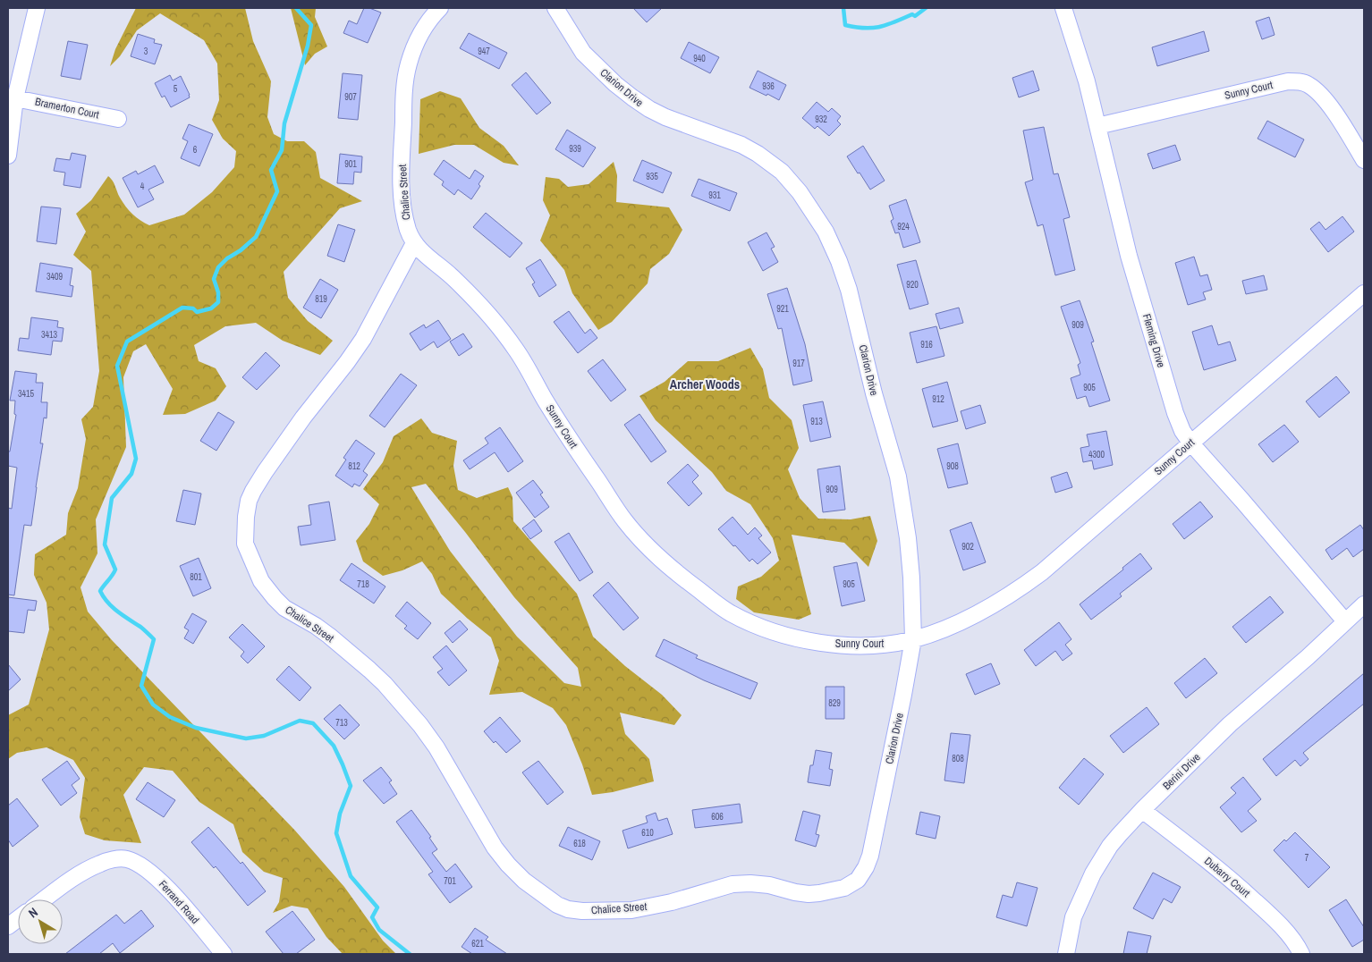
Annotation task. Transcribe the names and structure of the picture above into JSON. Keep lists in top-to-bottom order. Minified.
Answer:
{"streets":{"street":["Clarion Drive","Sunny Court","Bramerton Court","Chalice Street","Fleming Drive","Berini Drive","Dubarry Court","Ferrand Road"]},"crossings":[["Clarion Drive","Sunny Court"],["Clarion Drive","Chalice Street"],["Sunny Court","Chalice Street"],["Sunny Court","Fleming Drive"],["Fleming Drive","Berini Drive"],["Berini Drive","Dubarry Court"]],"districts":["Archer Woods"],"house_numbers":["3","947","940","936","5","907","932","939","6","901","935","4","931","924","3409","920","819","921","909","3413","916","917","905","3415","912","913","4300","812","908","909","902","801","718","905","829","713","808","606","610","618","7","701","621"],"north":"top left"}
